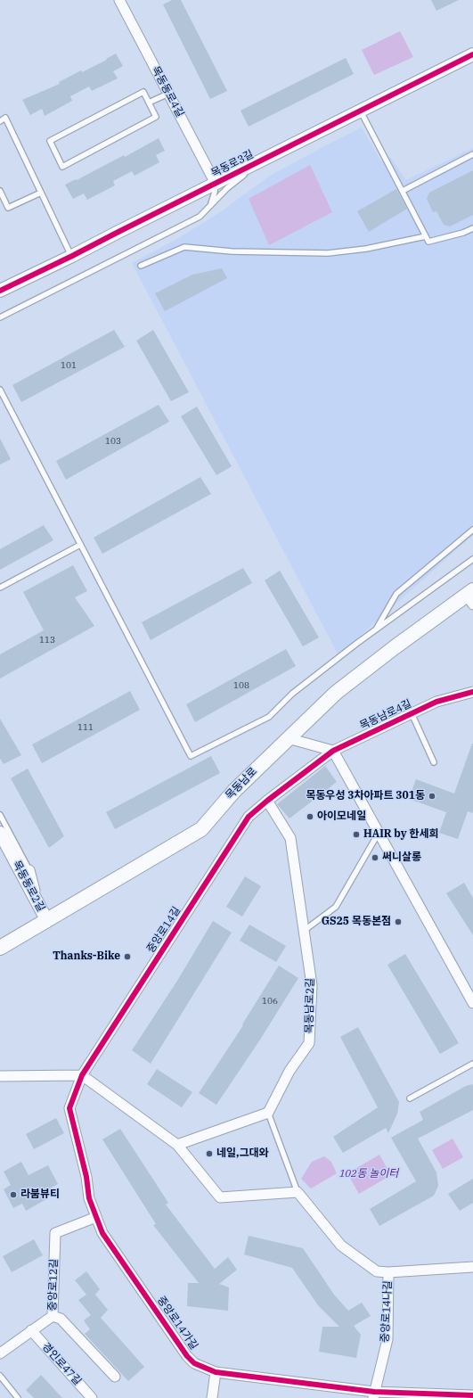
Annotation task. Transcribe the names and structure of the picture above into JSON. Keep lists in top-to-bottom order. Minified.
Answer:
{"streets":{"main road":["목동남로"],"street":["목동동로4길","목동로3길","목동남로4길","목동동로2길","중앙로14길","목동남로2길","중앙로12길","중앙로14나길","중앙로14가길","경인로47길"]},"crossings":[["목동동로4길","목동로3길"],["목동남로4길","중앙로14길"],["목동남로4길","목동남로2길"],["목동남로","목동동로2길"],["중앙로14길","목동남로2길"],["중앙로14길","중앙로14가길"],["중앙로12길","중앙로14가길"],["중앙로12길","경인로47길"],["중앙로14나길","중앙로14가길"]],"parks":["102동 놀이터"],"places":["목동우성 3차아파트 301동","아이모네일","HAIR by 한세희","써니살롱","GS25 목동본점","Thanks-Bike","네일,그대와","라붐뷰티"],"house_numbers":["101","103","113","108","111","106"]}
